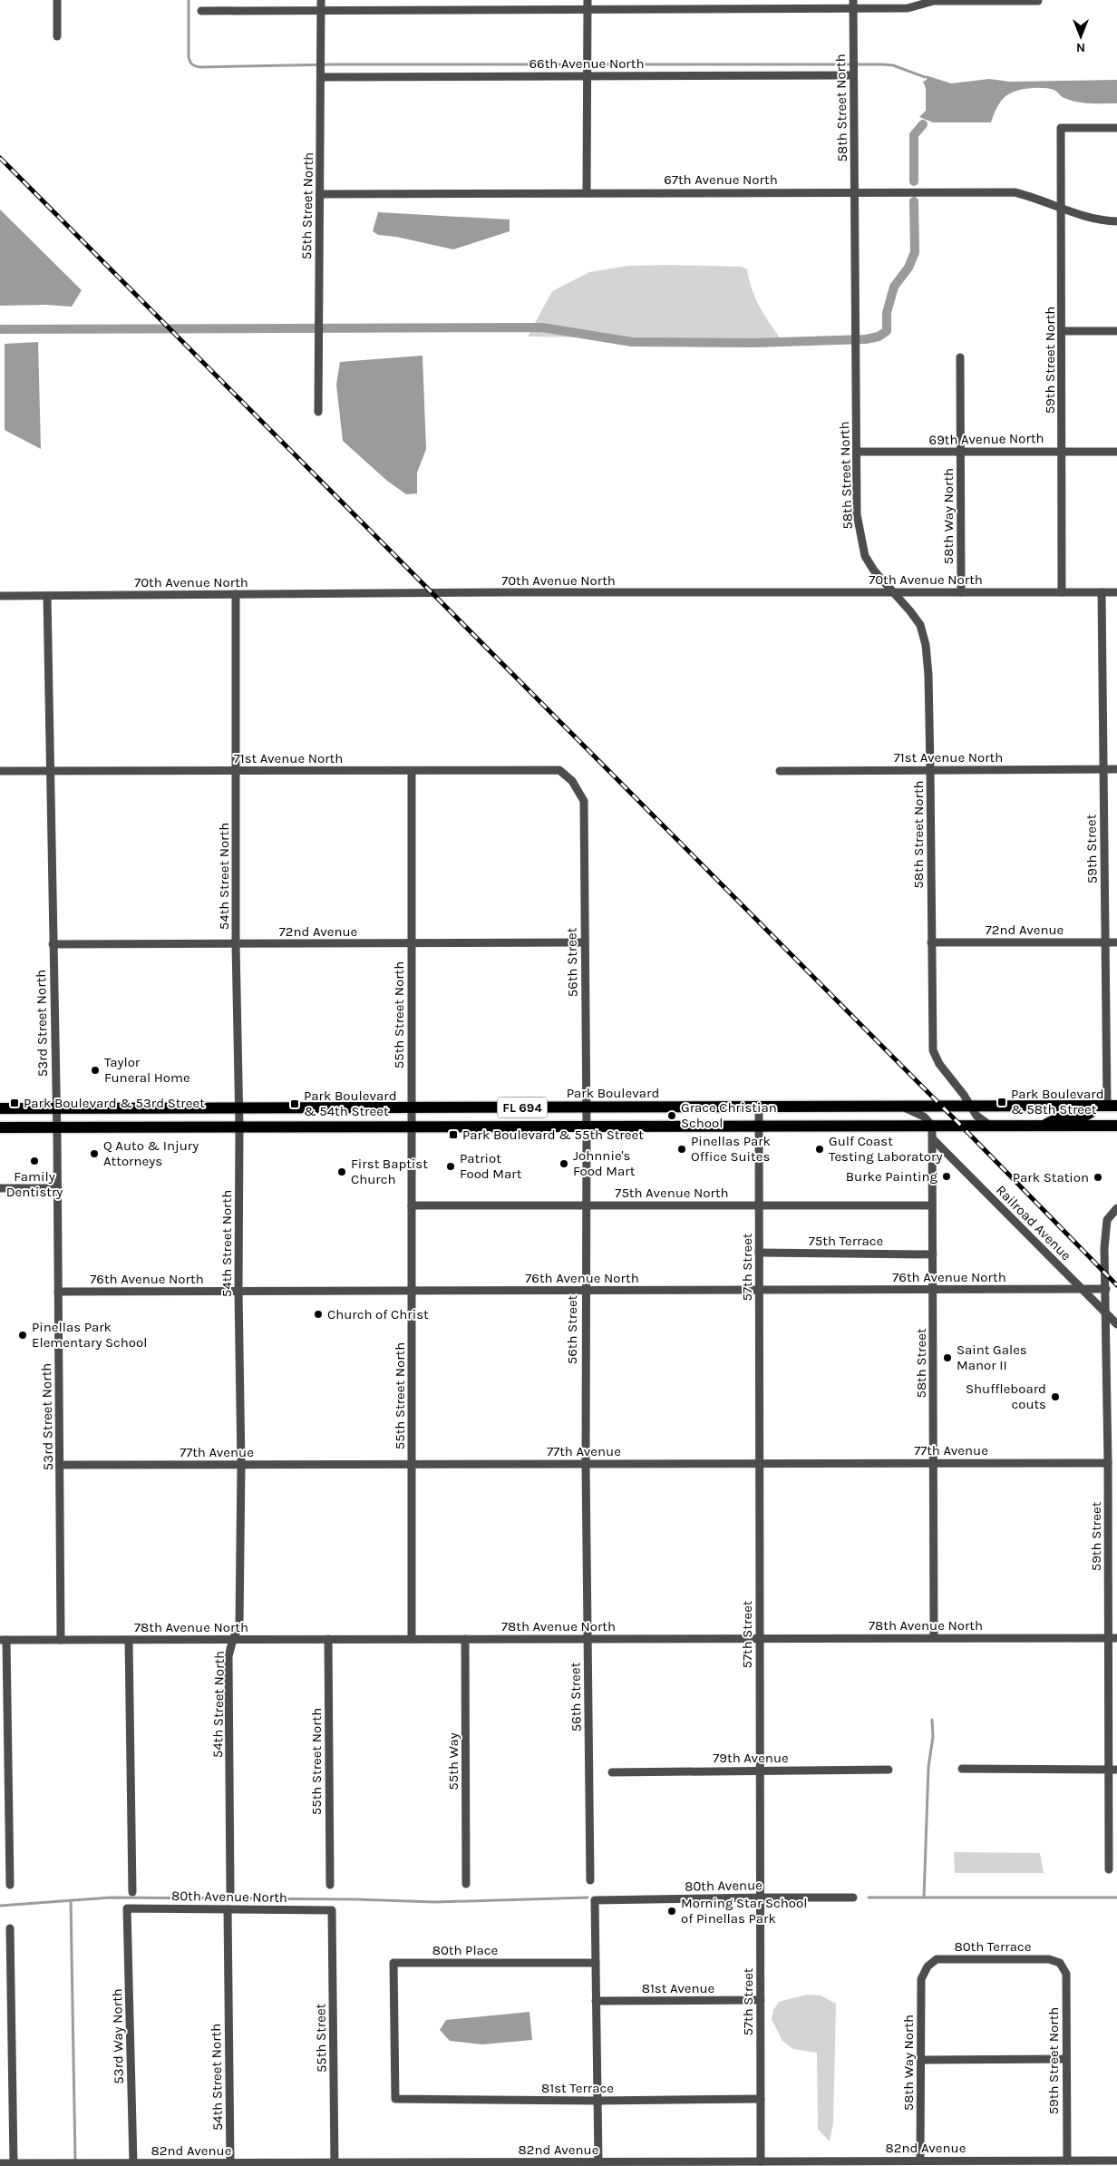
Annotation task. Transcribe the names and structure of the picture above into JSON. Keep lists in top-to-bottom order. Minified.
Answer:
{"streets":{"main road":["Park Boulevard","FL 694"],"street":["66th Avenue North","58th Street North","67th Avenue North","55th Street North","59th Street North","69th Avenue North","58th Way North","70th Avenue North","71st Avenue North","59th Street","54th Street North","72nd Avenue","56th Street","53rd Street North","75th Avenue North","Railroad Avenue","75th Terrace","57th Street","76th Avenue North","58th Street","77th Avenue","78th Avenue North","79th Avenue","55th Way","80th Avenue","80th Avenue North","80th Terrace","80th Place","81st Avenue","53rd Way North","55th Street","81st Terrace","82nd Avenue"]},"crossings":[["66th Avenue North","58th Street North"],["66th Avenue North","55th Street North"],["58th Street North","67th Avenue North"],["58th Street North","69th Avenue North"],["58th Street North","70th Avenue North"],["58th Street North","71st Avenue North"],["58th Street North","72nd Avenue"],["58th Street North","Park Boulevard"],["58th Street North","FL 694"],["67th Avenue North","55th Street North"],["67th Avenue North","59th Street North"],["55th Street North","71st Avenue North"],["55th Street North","72nd Avenue"],["55th Street North","Park Boulevard"],["55th Street North","FL 694"],["55th Street North","75th Avenue North"],["55th Street North","76th Avenue North"],["55th Street North","77th Avenue"],["55th Street North","78th Avenue North"],["59th Street North","69th Avenue North"],["59th Street North","70th Avenue North"],["59th Street North","80th Terrace"],["59th Street North","82nd Avenue"],["69th Avenue North","58th Way North"],["58th Way North","70th Avenue North"],["58th Way North","80th Terrace"],["58th Way North","82nd Avenue"],["70th Avenue North","59th Street"],["70th Avenue North","54th Street North"],["70th Avenue North","53rd Street North"],["71st Avenue North","59th Street"],["71st Avenue North","54th Street North"],["71st Avenue North","56th Street"],["71st Avenue North","53rd Street North"],["59th Street","72nd Avenue"],["59th Street","Park Boulevard"],["59th Street","Railroad Avenue"],["59th Street","76th Avenue North"],["59th Street","77th Avenue"],["59th Street","78th Avenue North"],["54th Street North","72nd Avenue"],["54th Street North","Park Boulevard"],["54th Street North","FL 694"],["54th Street North","76th Avenue North"],["54th Street North","77th Avenue"],["54th Street North","78th Avenue North"],["54th Street North","80th Avenue North"],["54th Street North","82nd Avenue"],["72nd Avenue","56th Street"],["72nd Avenue","53rd Street North"],["56th Street","Park Boulevard"],["56th Street","FL 694"],["56th Street","75th Avenue North"],["56th Street","76th Avenue North"],["56th Street","77th Avenue"],["56th Street","78th Avenue North"],["53rd Street North","Park Boulevard"],["53rd Street North","FL 694"],["53rd Street North","76th Avenue North"],["53rd Street North","77th Avenue"],["53rd Street North","78th Avenue North"],["Park Boulevard","57th Street"],["FL 694","57th Street"],["FL 694","58th Street"],["75th Avenue North","57th Street"],["75th Avenue North","58th Street"],["Railroad Avenue","76th Avenue North"],["Railroad Avenue","58th Street"],["75th Terrace","57th Street"],["75th Terrace","58th Street"],["57th Street","76th Avenue North"],["57th Street","77th Avenue"],["57th Street","78th Avenue North"],["57th Street","79th Avenue"],["57th Street","80th Avenue"],["57th Street","81st Avenue"],["57th Street","81st Terrace"],["57th Street","82nd Avenue"],["76th Avenue North","58th Street"],["58th Street","77th Avenue"],["58th Street","78th Avenue North"],["78th Avenue North","55th Way"],["80th Avenue","80th Place"],["80th Avenue North","53rd Way North"],["80th Avenue North","55th Street"],["80th Place","81st Terrace"],["53rd Way North","82nd Avenue"],["55th Street","82nd Avenue"]],"places":{"other":["Taylor Funeral Home","Grace Christian School","Pinellas Park Office Suites","Gulf Coast Testing Laboratory","Q Auto & Injury Attorneys","Family Dentistry","Johnnie's Food Mart","Patriot Food Mart","First Baptist Church","Burke Painting","Park Station","Church of Christ","Pinellas Park Elementary School","Saint Gales Manor II","Shuffleboard couts","Morning Star School of Pinellas Park"],"transit":["Park Boulevard & 58th Street","Park Boulevard & 53rd Street","Park Boulevard & 54th Street","Park Boulevard & 55th Street"]},"north":"bottom"}
